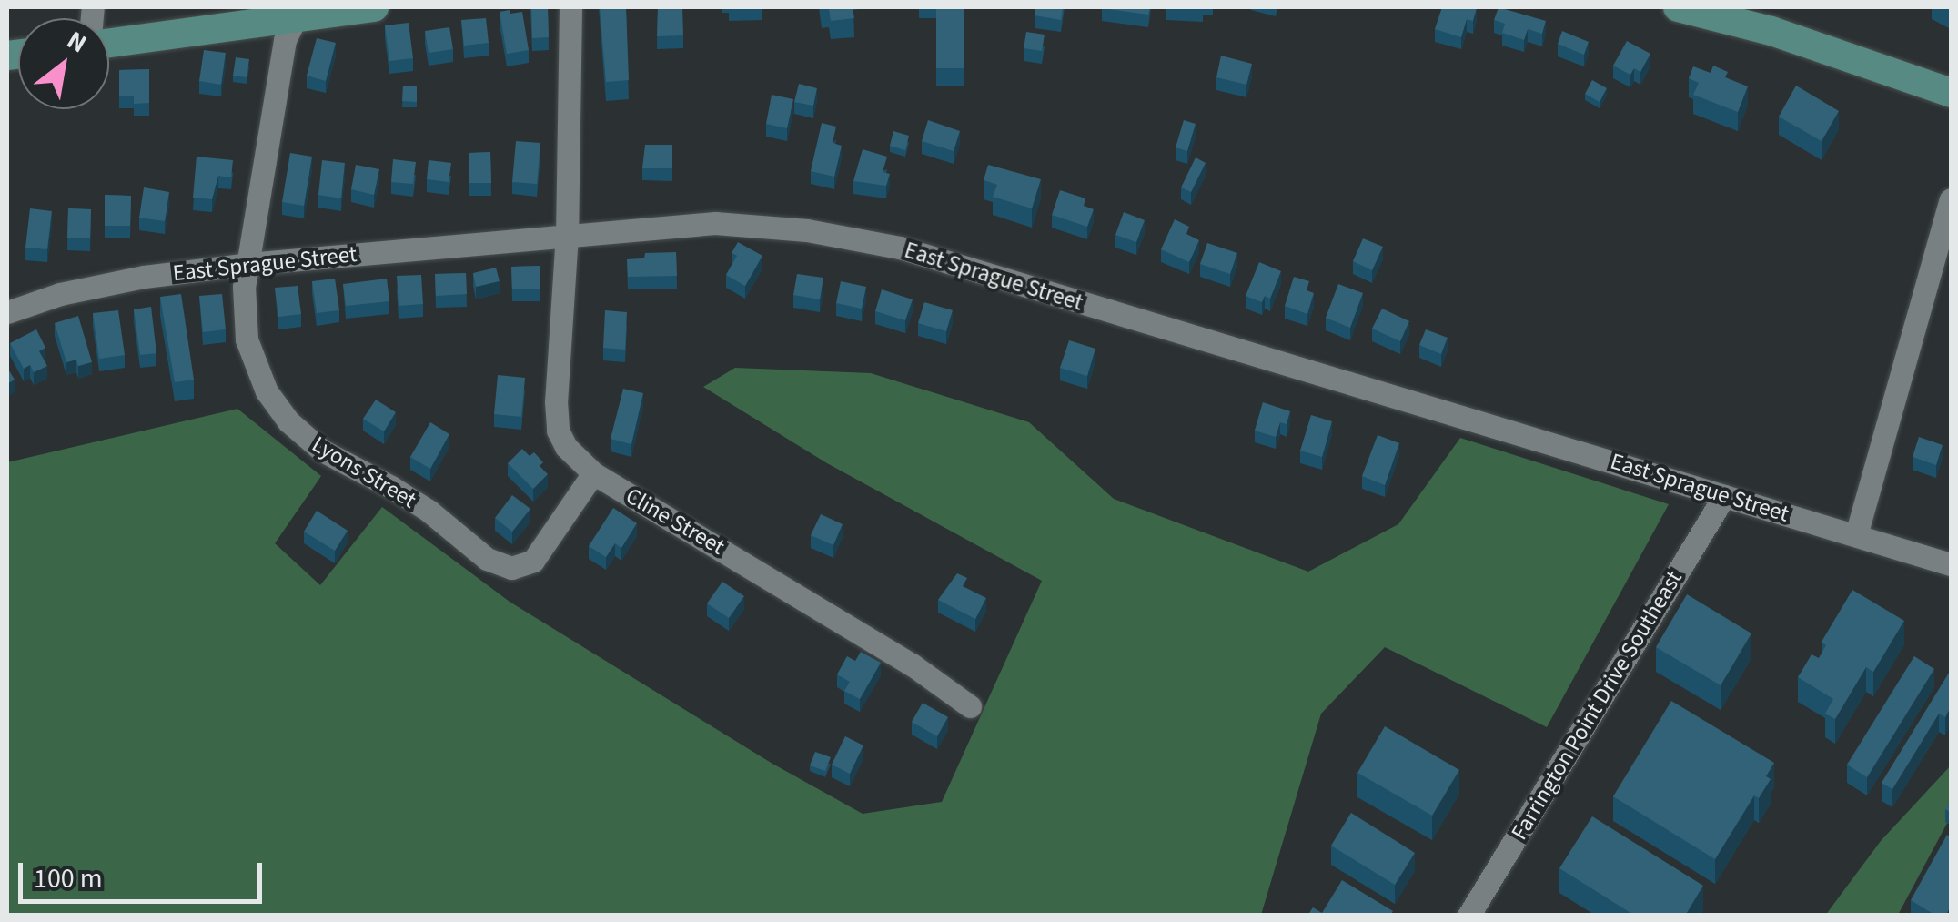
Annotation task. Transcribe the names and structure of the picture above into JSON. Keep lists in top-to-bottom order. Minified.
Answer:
{"streets":{"street":["East Sprague Street","Lyons Street","Cline Street","Farrington Point Drive Southeast"]},"crossings":[["East Sprague Street","Lyons Street"],["East Sprague Street","Cline Street"],["East Sprague Street","Farrington Point Drive Southeast"],["Lyons Street","Cline Street"]],"scale_bar":"100 m","north":"top right"}
